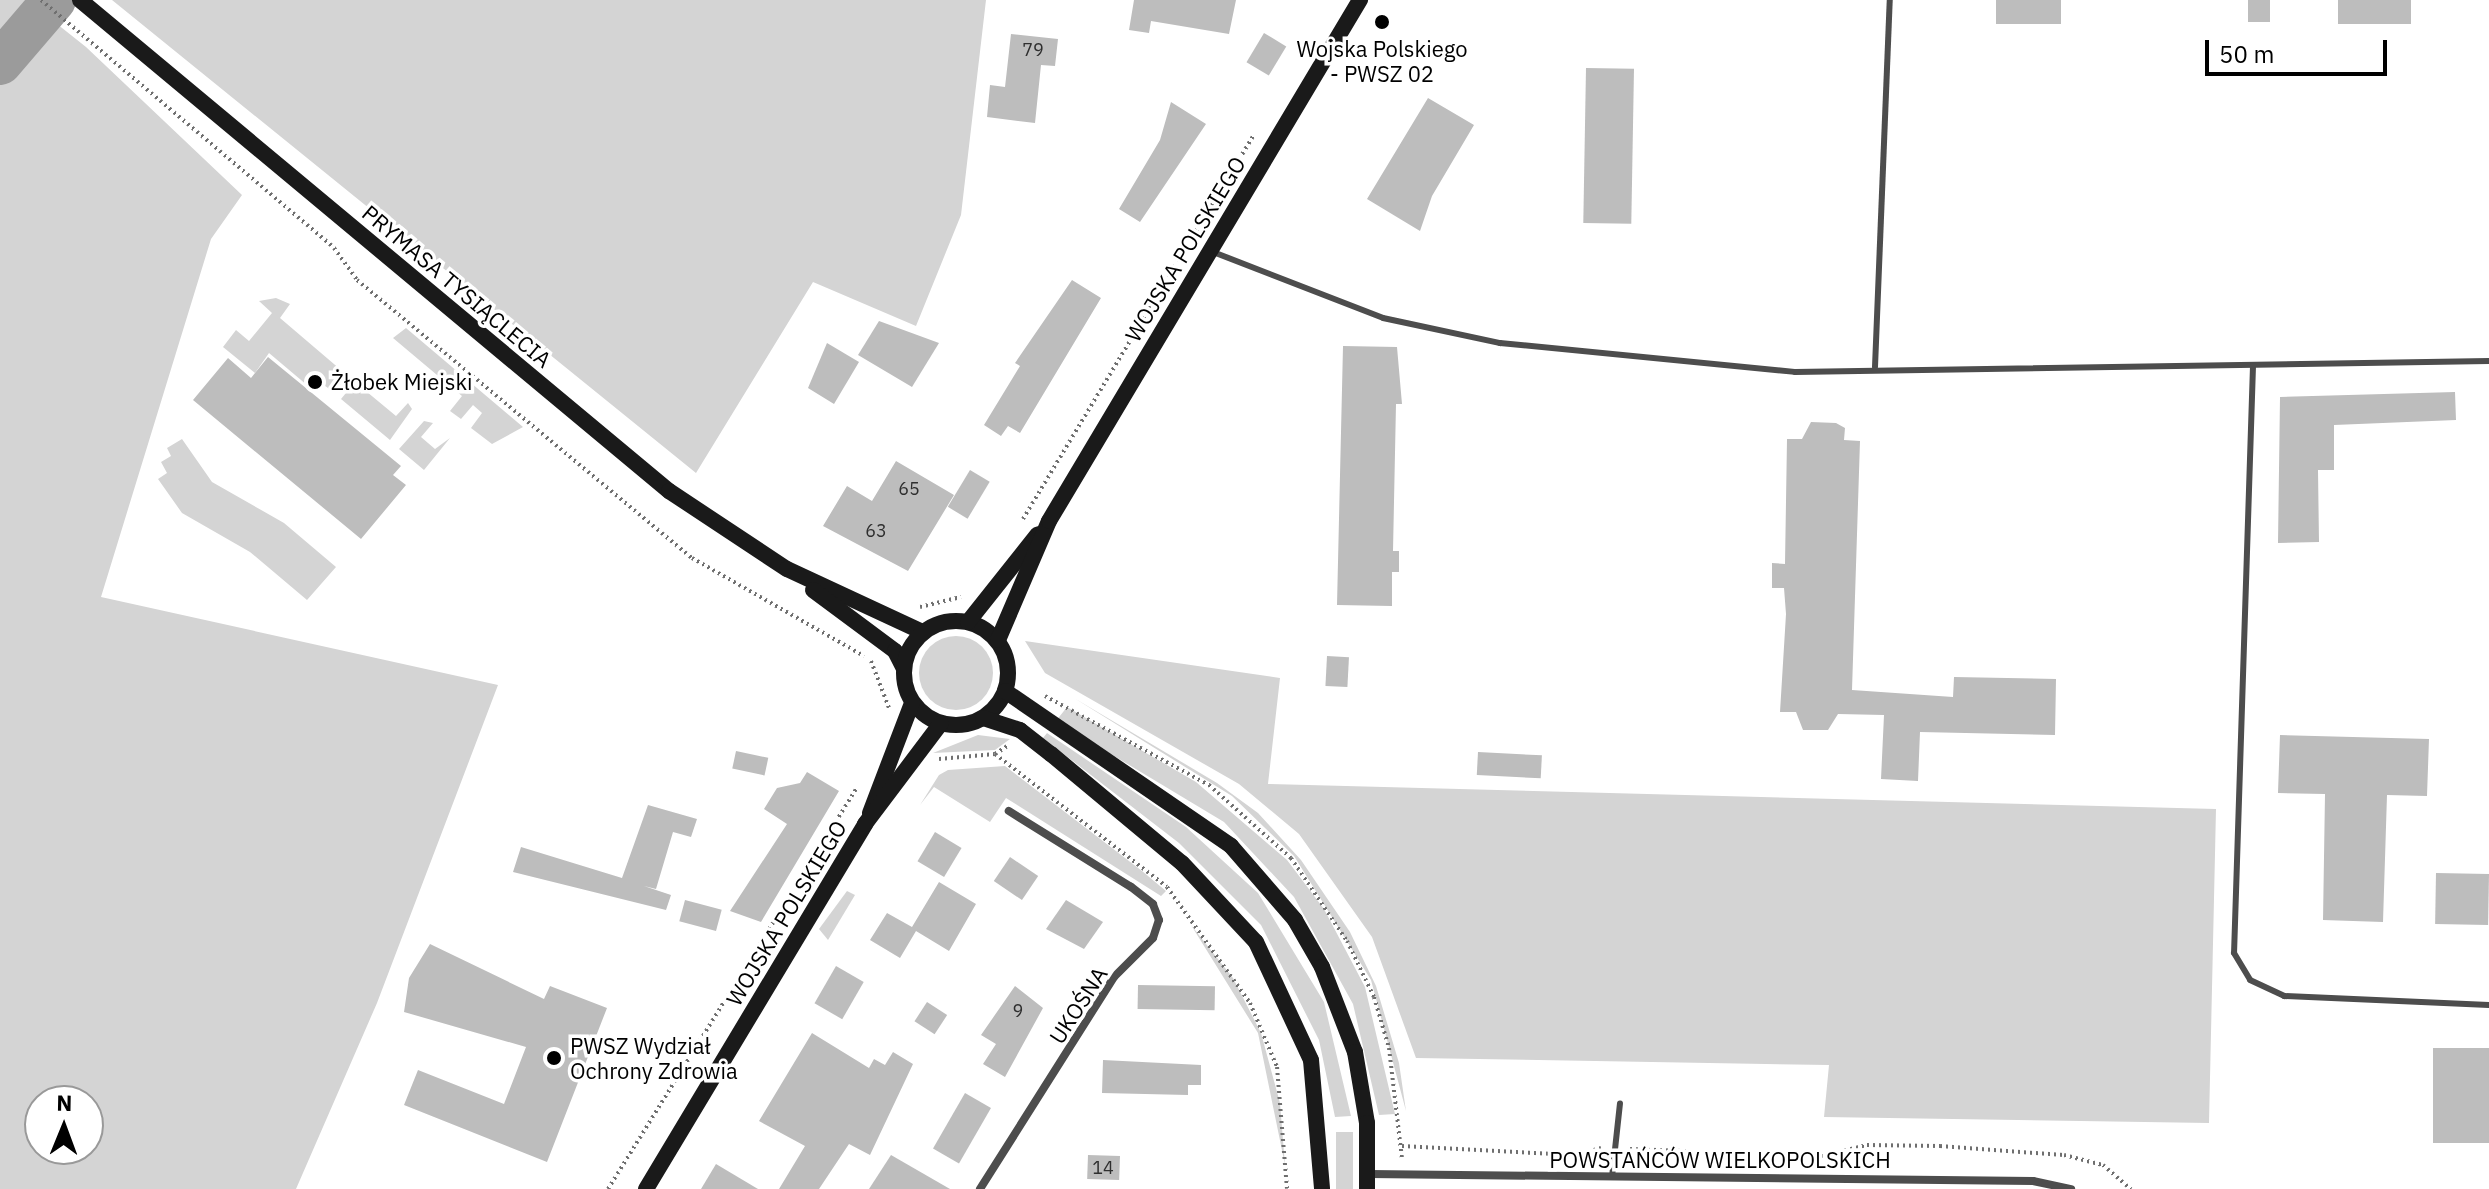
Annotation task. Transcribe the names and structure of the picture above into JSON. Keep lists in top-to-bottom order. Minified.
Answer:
{"streets":{"main road":["WOJSKA POLSKIEGO","PRYMASA TYSIĄCLECIA"],"street":["UKOŚNA","POWSTAŃCÓW WIELKOPOLSKICH"]},"crossings":[["WOJSKA POLSKIEGO","PRYMASA TYSIĄCLECIA"]],"places":["Wojska Polskiego - PWSZ 02","Żłobek Miejski","PWSZ Wydział Ochrony Zdrowia"],"house_numbers":["79","65","63","9","14"],"scale_bar":"50 m","north":"top"}
